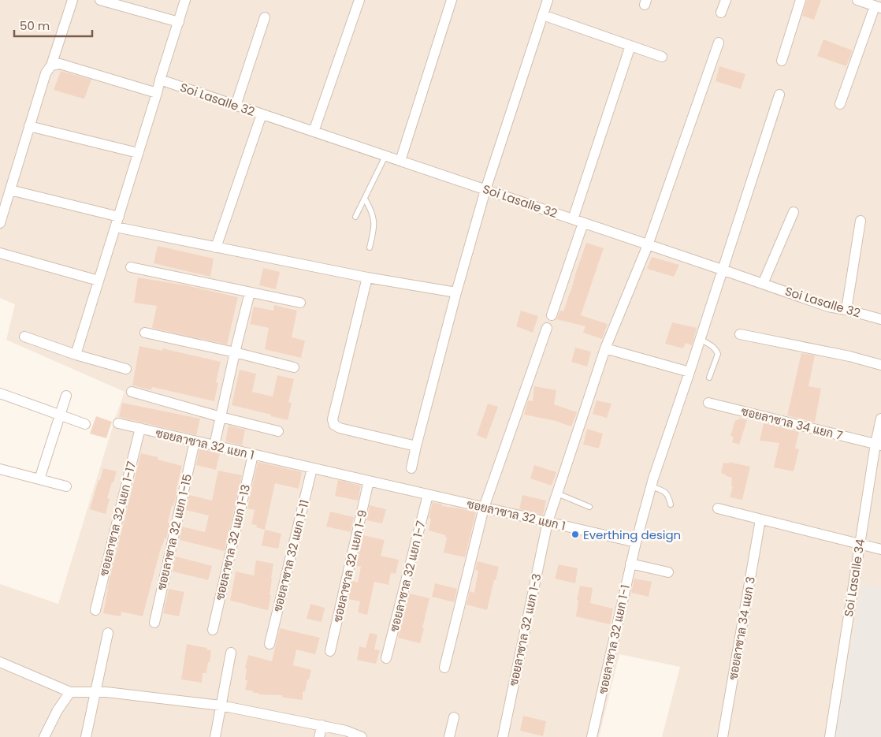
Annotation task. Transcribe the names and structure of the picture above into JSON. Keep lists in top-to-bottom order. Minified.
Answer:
{"streets":{"street":["Soi Lasalle 32","ซอยลาซาล 34 แยก 7","ซอยลาซาล 32 แยก 1","ซอยลาซาล 32 แยก 1-17","ซอยลาซาล 32 แยก 1-15","ซอยลาซาล 32 แยก 1-13","ซอยลาซาล 32 แยก 1-11","ซอยลาซาล 32 แยก 1-9","ซอยลาซาล 32 แยก 1-7","Soi Lasalle 34","ซอยลาซาล 34 แยก 3","ซอยลาซาล 32 แยก 1-3","ซอยลาซาล 32 แยก 1-1"]},"crossings":[["Soi Lasalle 32","ซอยลาซาล 32 แยก 1-3"],["ซอยลาซาล 34 แยก 7","Soi Lasalle 34"],["ซอยลาซาล 32 แยก 1","ซอยลาซาล 32 แยก 1-17"],["ซอยลาซาล 32 แยก 1","ซอยลาซาล 32 แยก 1-15"],["ซอยลาซาล 32 แยก 1","ซอยลาซาล 32 แยก 1-13"],["ซอยลาซาล 32 แยก 1","ซอยลาซาล 32 แยก 1-11"],["ซอยลาซาล 32 แยก 1","ซอยลาซาล 32 แยก 1-9"],["ซอยลาซาล 32 แยก 1","ซอยลาซาล 32 แยก 1-7"],["ซอยลาซาล 32 แยก 1","ซอยลาซาล 32 แยก 1-3"],["ซอยลาซาล 32 แยก 1","ซอยลาซาล 32 แยก 1-1"]],"places":["Everthing design"],"scale_bar":"50 m"}
